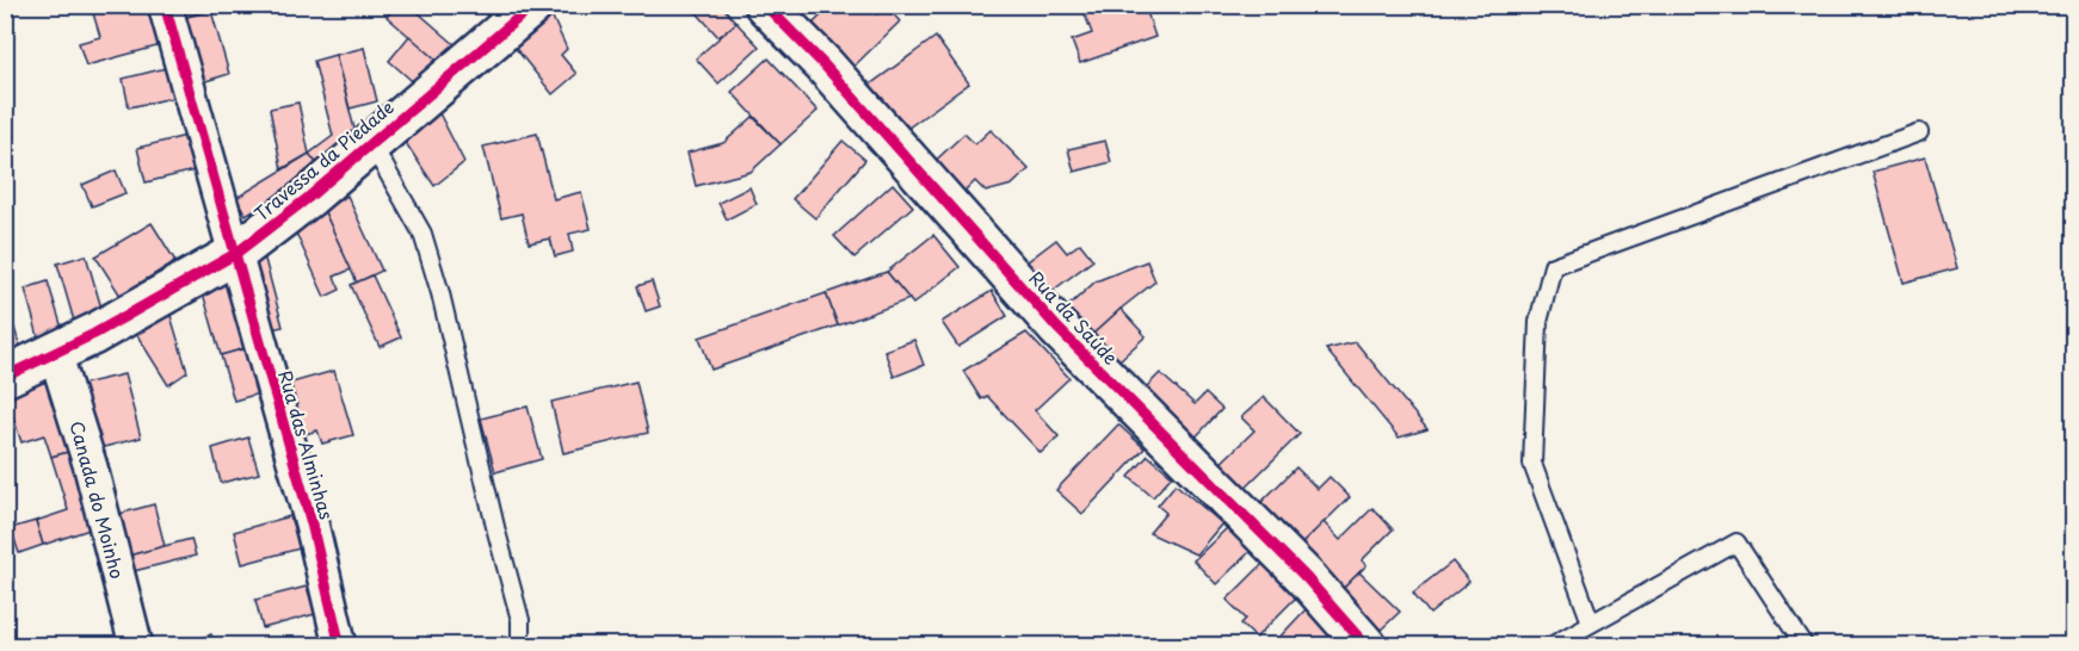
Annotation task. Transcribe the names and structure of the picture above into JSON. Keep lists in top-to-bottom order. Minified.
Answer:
{"streets":{"street":["Travessa da Piedade","Rua da Saúde","Rua das Alminhas","Canada do Moinho"]},"crossings":[["Travessa da Piedade","Rua das Alminhas"],["Travessa da Piedade","Canada do Moinho"]]}
